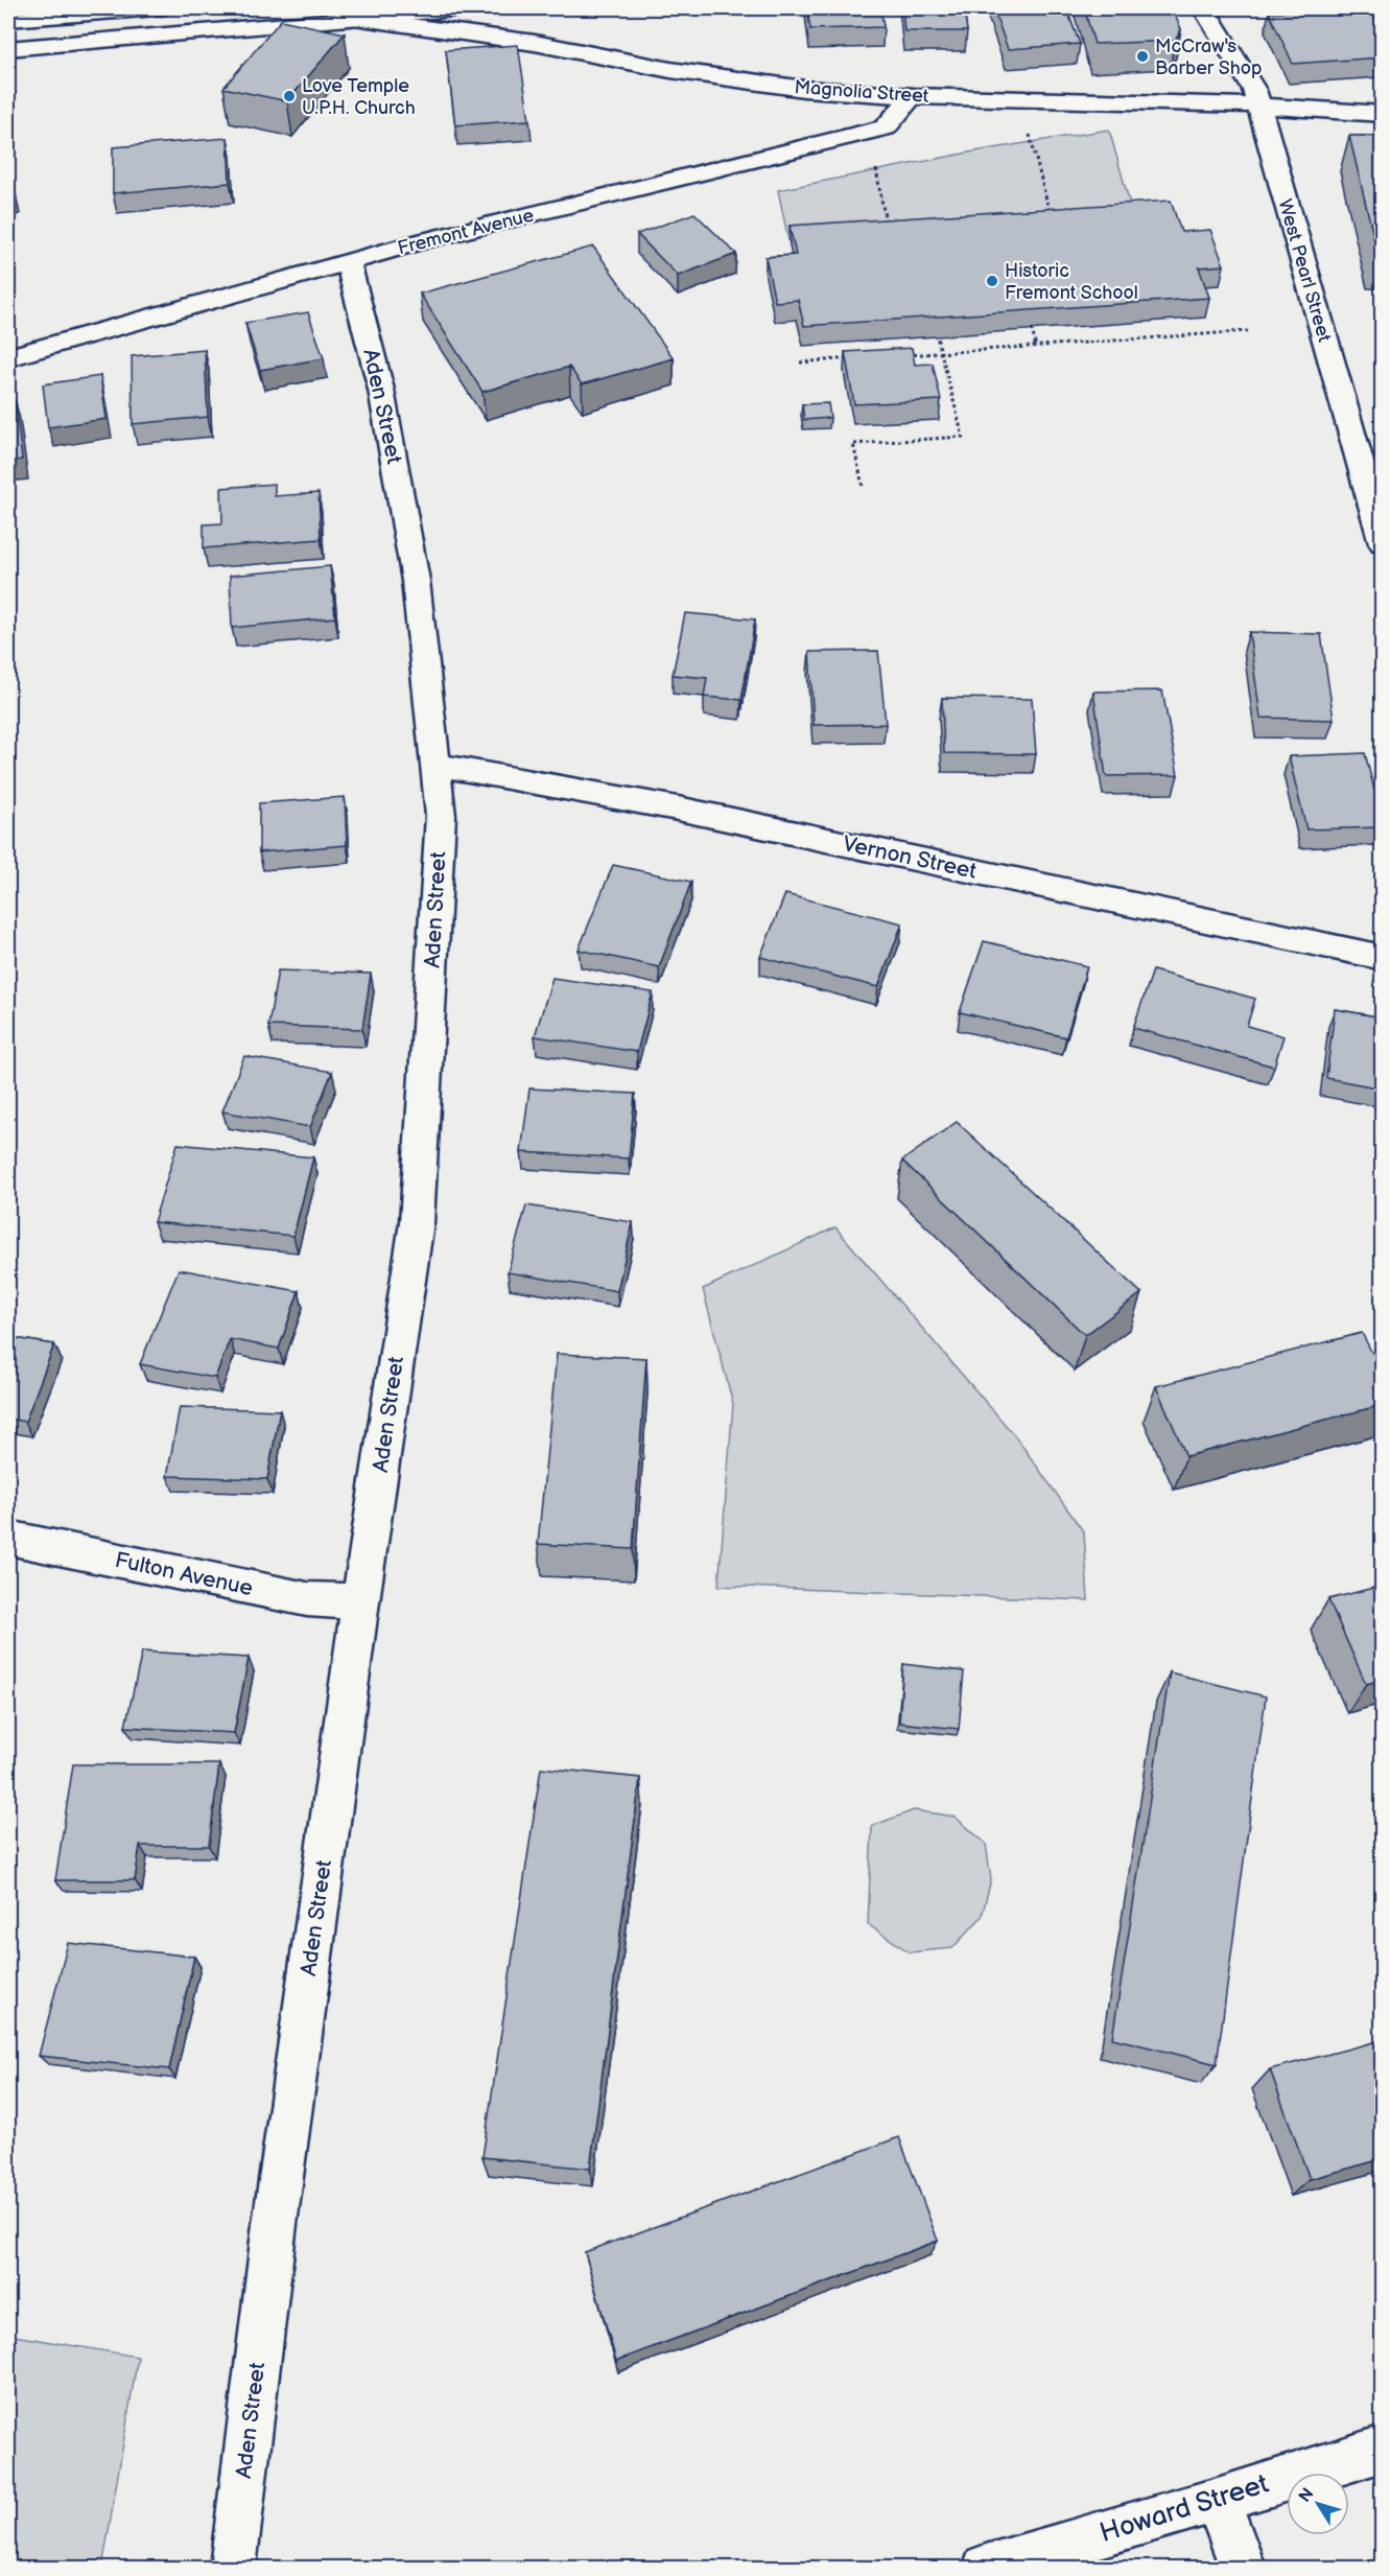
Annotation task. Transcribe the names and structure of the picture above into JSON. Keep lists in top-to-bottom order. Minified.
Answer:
{"streets":{"street":["Magnolia Street","Fremont Avenue","West Pearl Street","Aden Street","Vernon Street","Fulton Avenue","Howard Street"]},"crossings":[["Magnolia Street","Fremont Avenue"],["Magnolia Street","West Pearl Street"],["Fremont Avenue","Aden Street"],["Aden Street","Vernon Street"],["Aden Street","Fulton Avenue"]],"places":["McCraw's Barber Shop","Love Temple U.P.H. Church","Historic Fremont School"],"north":"top left"}
